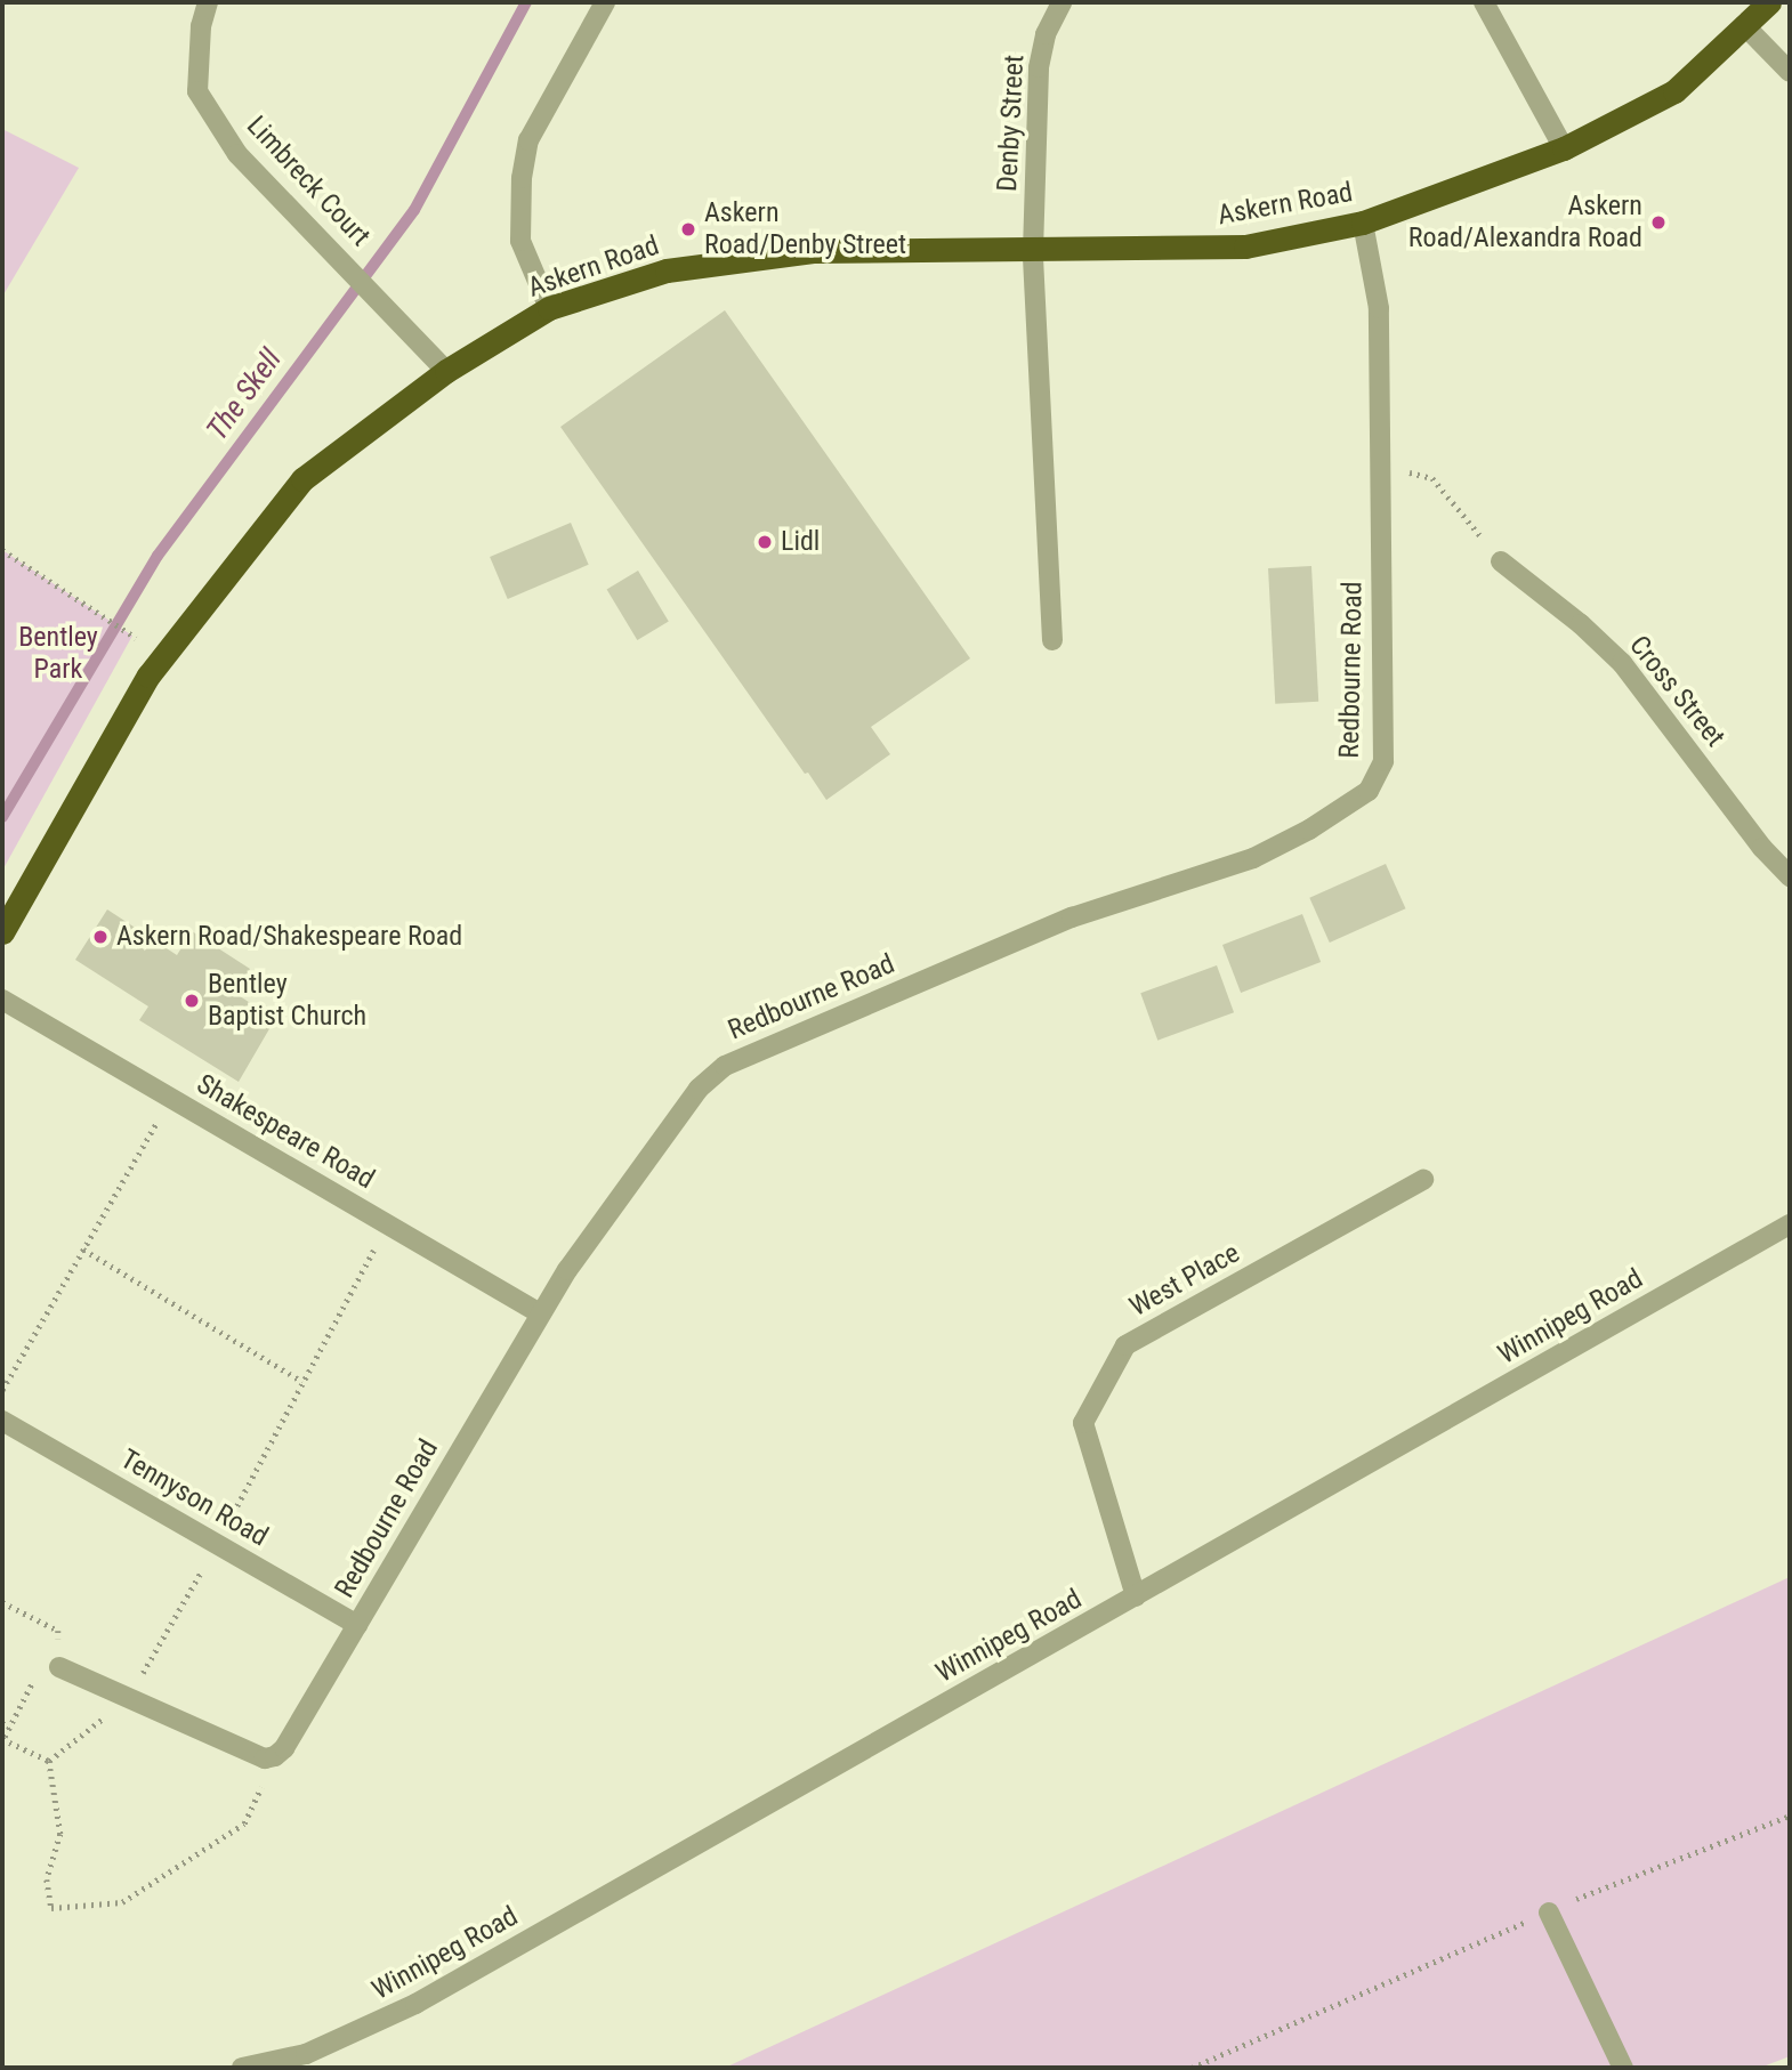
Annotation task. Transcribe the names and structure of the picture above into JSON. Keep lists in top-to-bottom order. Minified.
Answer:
{"streets":{"highway":["Askern Road"],"street":["Denby Street","Limbreck Court","Redbourne Road","Cross Street","Shakespeare Road","West Place","Winnipeg Road","Tennyson Road"]},"crossings":[["Denby Street","Askern Road"],["Limbreck Court","Askern Road"],["Askern Road","Redbourne Road"],["Redbourne Road","Shakespeare Road"],["Redbourne Road","Tennyson Road"],["West Place","Winnipeg Road"]],"water":["The Skell"],"parks":["Bentley Park"],"places":["Askern Road/Alexandra Road","Askern Road/Denby Street","Lidl","Askern Road/Shakespeare Road","Bentley Baptist Church"]}
